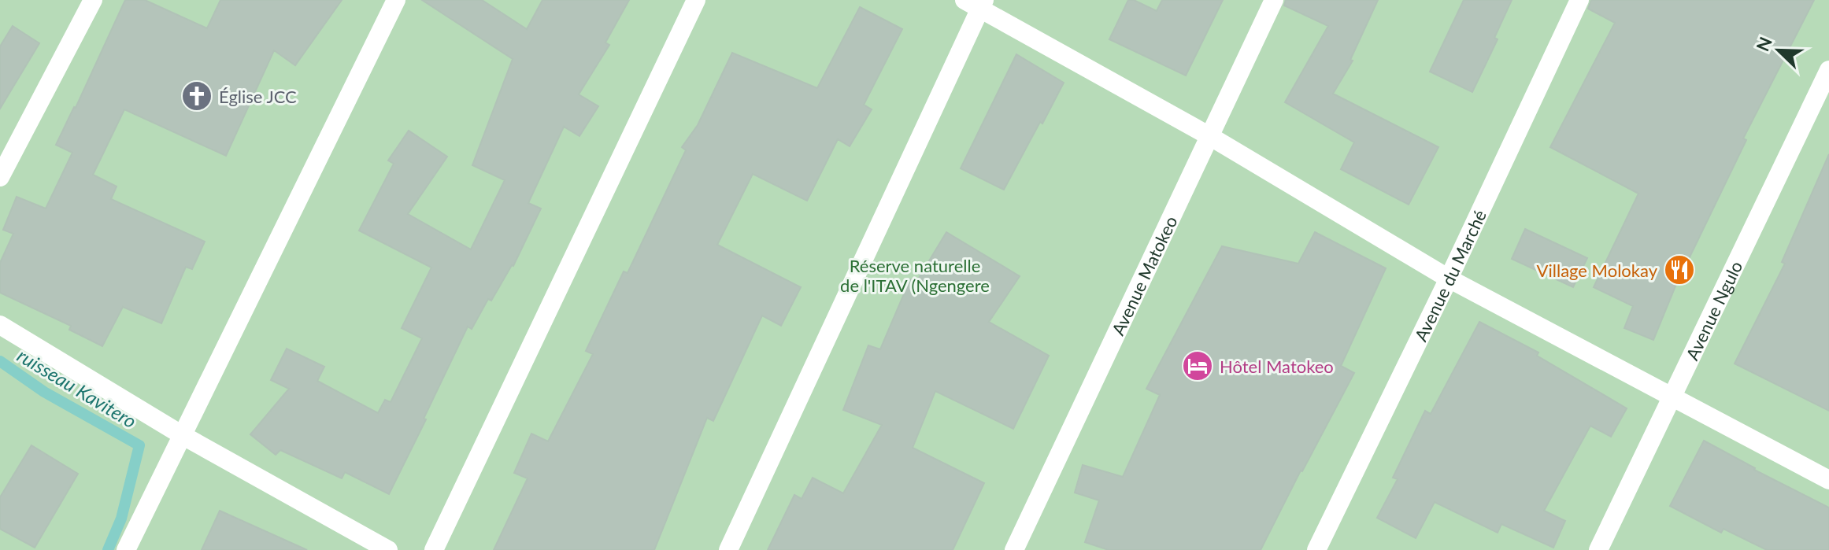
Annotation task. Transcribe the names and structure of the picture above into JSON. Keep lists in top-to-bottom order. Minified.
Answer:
{"streets":{"street":["Avenue Matokeo","Avenue du Marché","Avenue Ngulo"]},"water":["ruisseau Kavitero"],"parks":["Réserve naturelle de l'ITAV (Ngengere"],"places":{"church":["Église JCC"],"restaurant":["Village Molokay"],"hotel":["Hôtel Matokeo"]},"north":"top left"}
